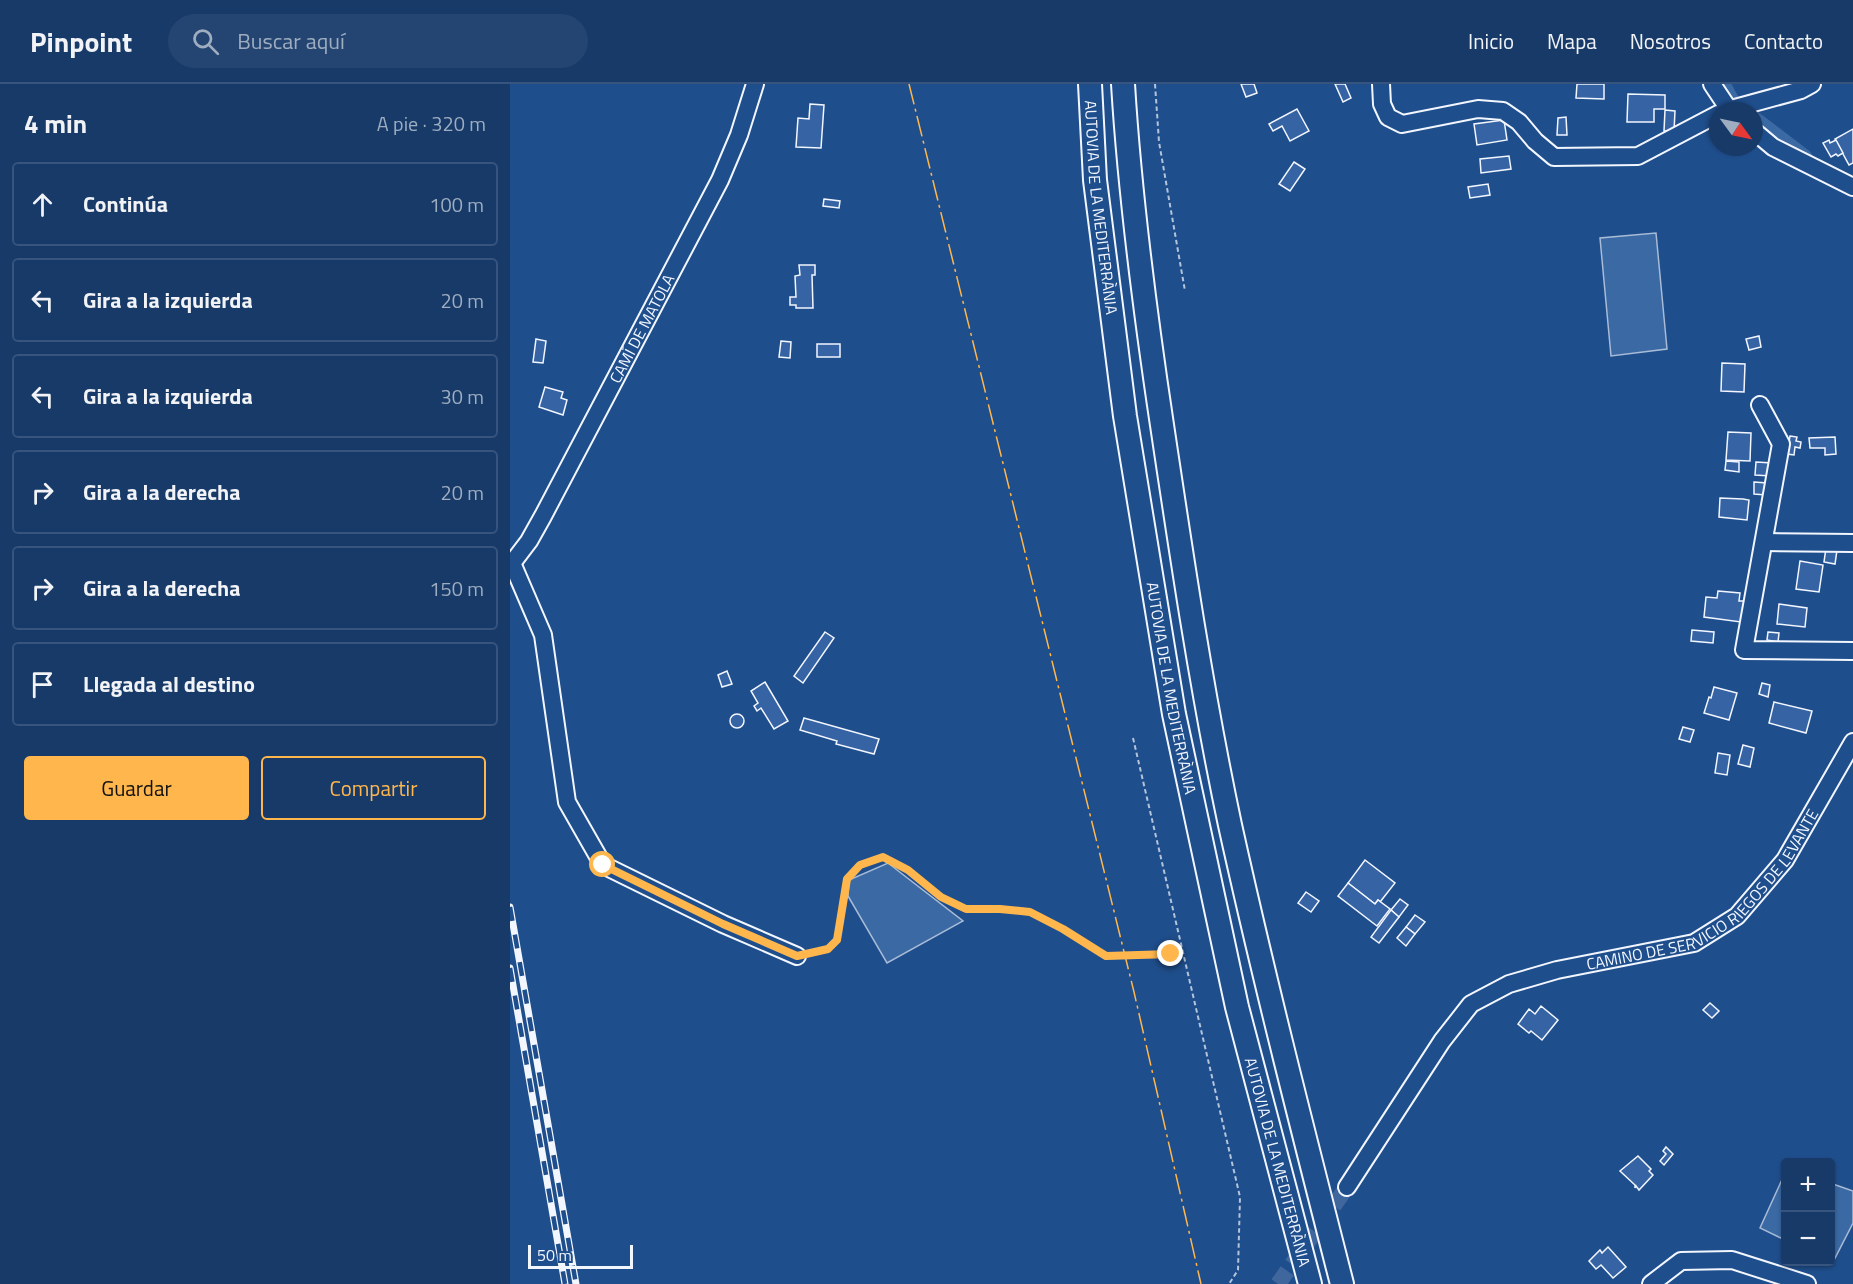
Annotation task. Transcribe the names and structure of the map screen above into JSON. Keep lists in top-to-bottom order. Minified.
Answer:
{"streets":{"highway":["AUTOVIA DE LA MEDITERRÀNIA"],"street":["CAMÍ DE MATOLA","CAMINO DE SERVICIO RIEGOS DE LEVANTE"]},"scale_bar":"50 m","north":"bottom right","page":{"header":"Pinpoint","search":"Buscar aquí","nav":["Inicio","Mapa","Nosotros","Contacto"],"heading":["4 min","A pie · 320 m"],"list":[["Continúa","100 m"],["Gira a la izquierda","20 m"],["Gira a la izquierda","30 m"],["Gira a la derecha","20 m"],["Gira a la derecha","150 m"],"Llegada al destino"],"buttons":["Guardar","Compartir"],"map_buttons":["+","−"],"scale":"50 m"}}
